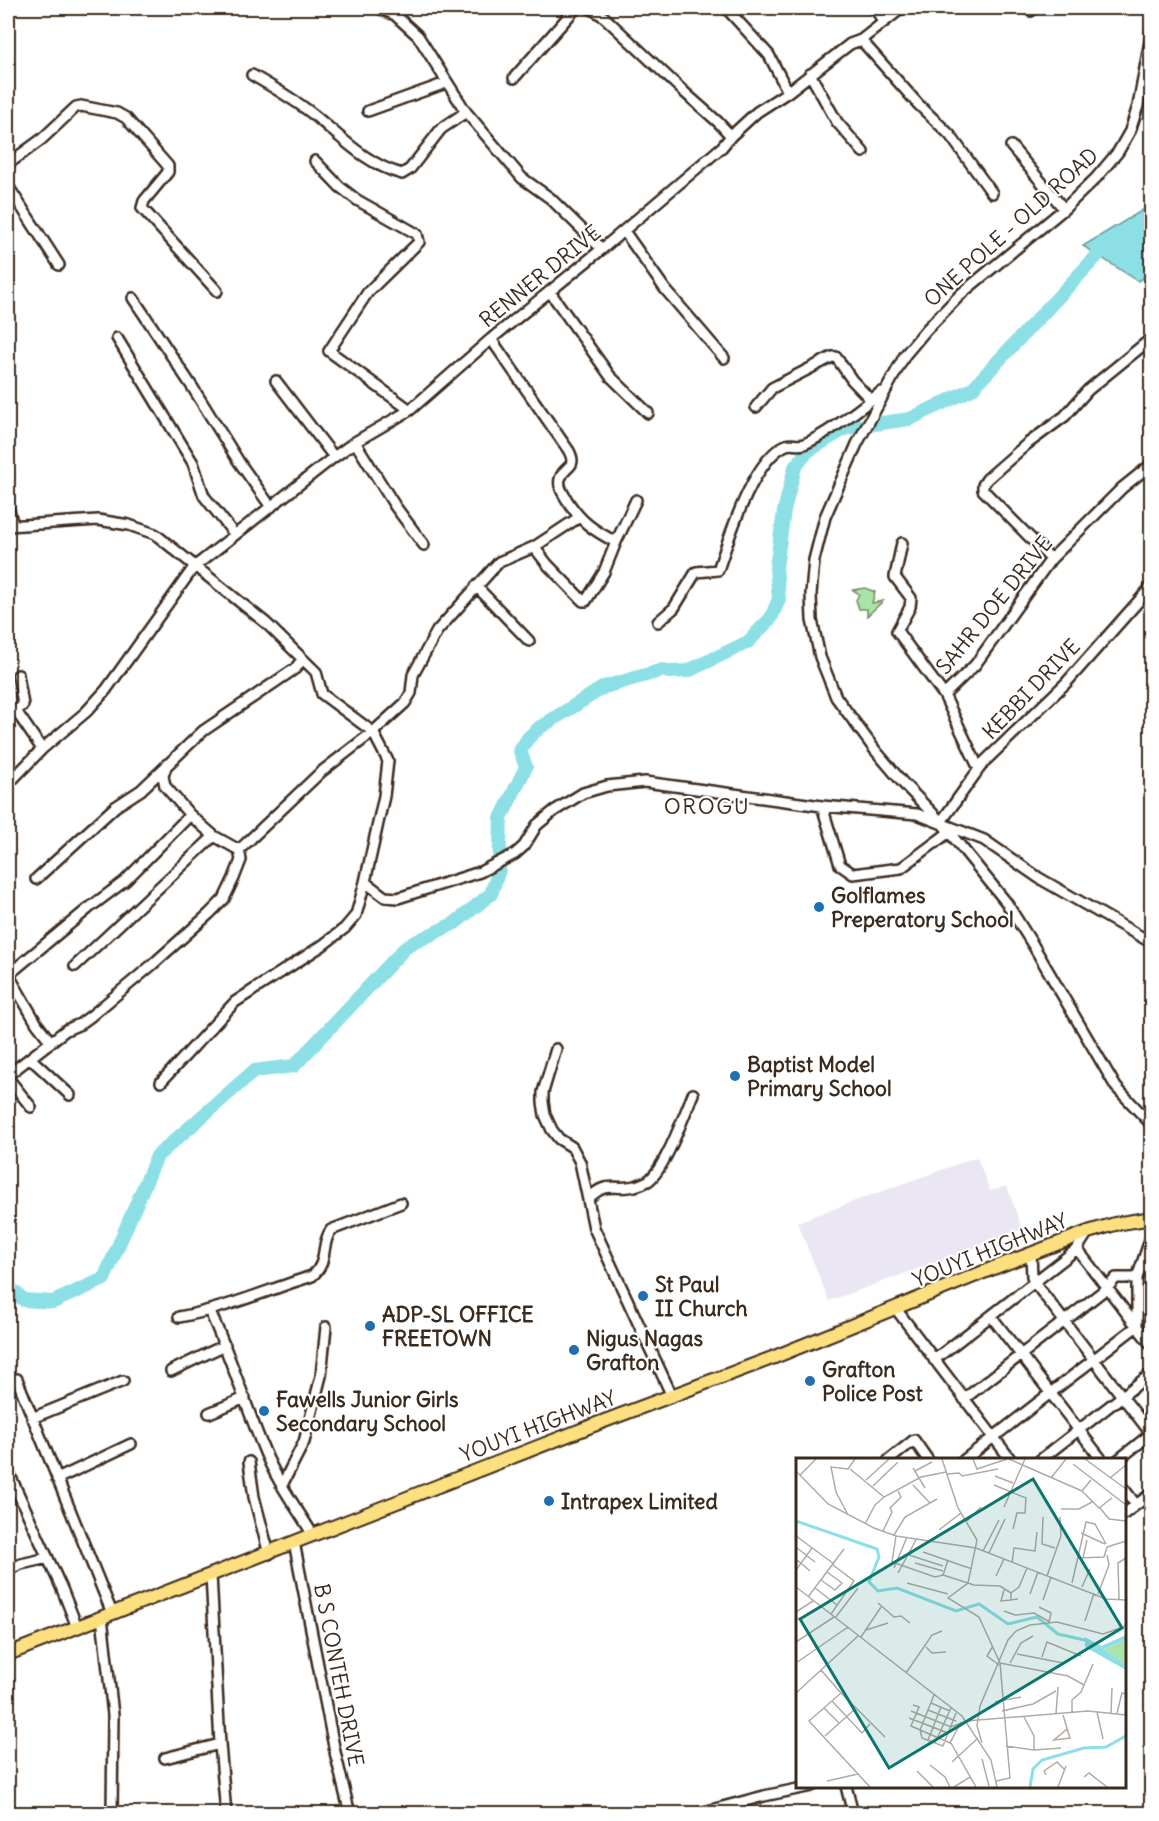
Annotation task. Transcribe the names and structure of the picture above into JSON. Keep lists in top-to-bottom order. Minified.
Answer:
{"streets":{"main road":["YOUYI HIGHWAY"],"street":["ONE POLE - OLD ROAD","RENNER DRIVE","SAHR DOE DRIVE","KEBBI DRIVE","B S CONTEH DRIVE"]},"crossings":[["ONE POLE - OLD ROAD","KEBBI DRIVE"],["SAHR DOE DRIVE","KEBBI DRIVE"],["YOUYI HIGHWAY","B S CONTEH DRIVE"]],"districts":["OROGU"],"places":["Golflames Preperatory School","Baptist Model Primary School","St Paul II Church","ADP-SL OFFICE FREETOWN","Nigus Nagas Grafton","Grafton Police Post","Fawells Junior Girls Secondary School","Intrapex Limited"]}
